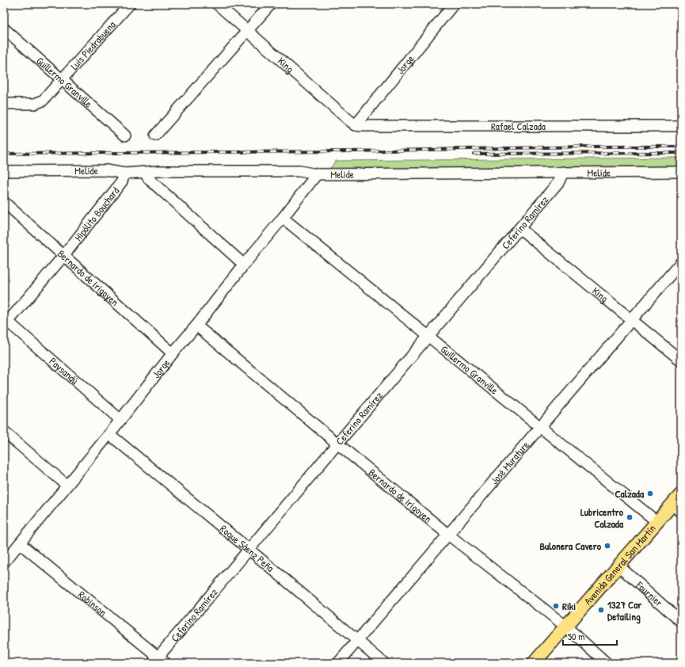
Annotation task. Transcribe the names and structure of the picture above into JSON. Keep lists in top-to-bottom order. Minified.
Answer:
{"streets":{"main road":["Avenida General San Martín"],"street":["Luis Piedrabuena","Jorge","King","Guillermo Granville","Rafael Calzada","Melide","Hipólito Bouchard","Ceferino Ramírez","Bernardo de Irigoyen","Paysandú","José Murature","Roque Sáenz Peña","Fournier","Robinson"]},"crossings":[["Luis Piedrabuena","Guillermo Granville"],["Jorge","King"],["Jorge","Guillermo Granville"],["Jorge","Rafael Calzada"],["Jorge","Melide"],["Jorge","Bernardo de Irigoyen"],["Jorge","Paysandú"],["Jorge","Roque Sáenz Peña"],["Jorge","Robinson"],["King","Rafael Calzada"],["King","Ceferino Ramírez"],["King","José Murature"],["Guillermo Granville","Ceferino Ramírez"],["Guillermo Granville","José Murature"],["Guillermo Granville","Avenida General San Martín"],["Melide","Hipólito Bouchard"],["Melide","Ceferino Ramírez"],["Hipólito Bouchard","Bernardo de Irigoyen"],["Hipólito Bouchard","Paysandú"],["Ceferino Ramírez","Bernardo de Irigoyen"],["Ceferino Ramírez","Roque Sáenz Peña"],["Ceferino Ramírez","Robinson"],["Bernardo de Irigoyen","José Murature"],["Bernardo de Irigoyen","Avenida General San Martín"],["José Murature","Roque Sáenz Peña"],["Avenida General San Martín","Fournier"]],"places":["Calzada","Lubricentro Calzada","Bulonera Cavero","Riki","1327 Car Detailing"],"scale_bar":"50 m"}
